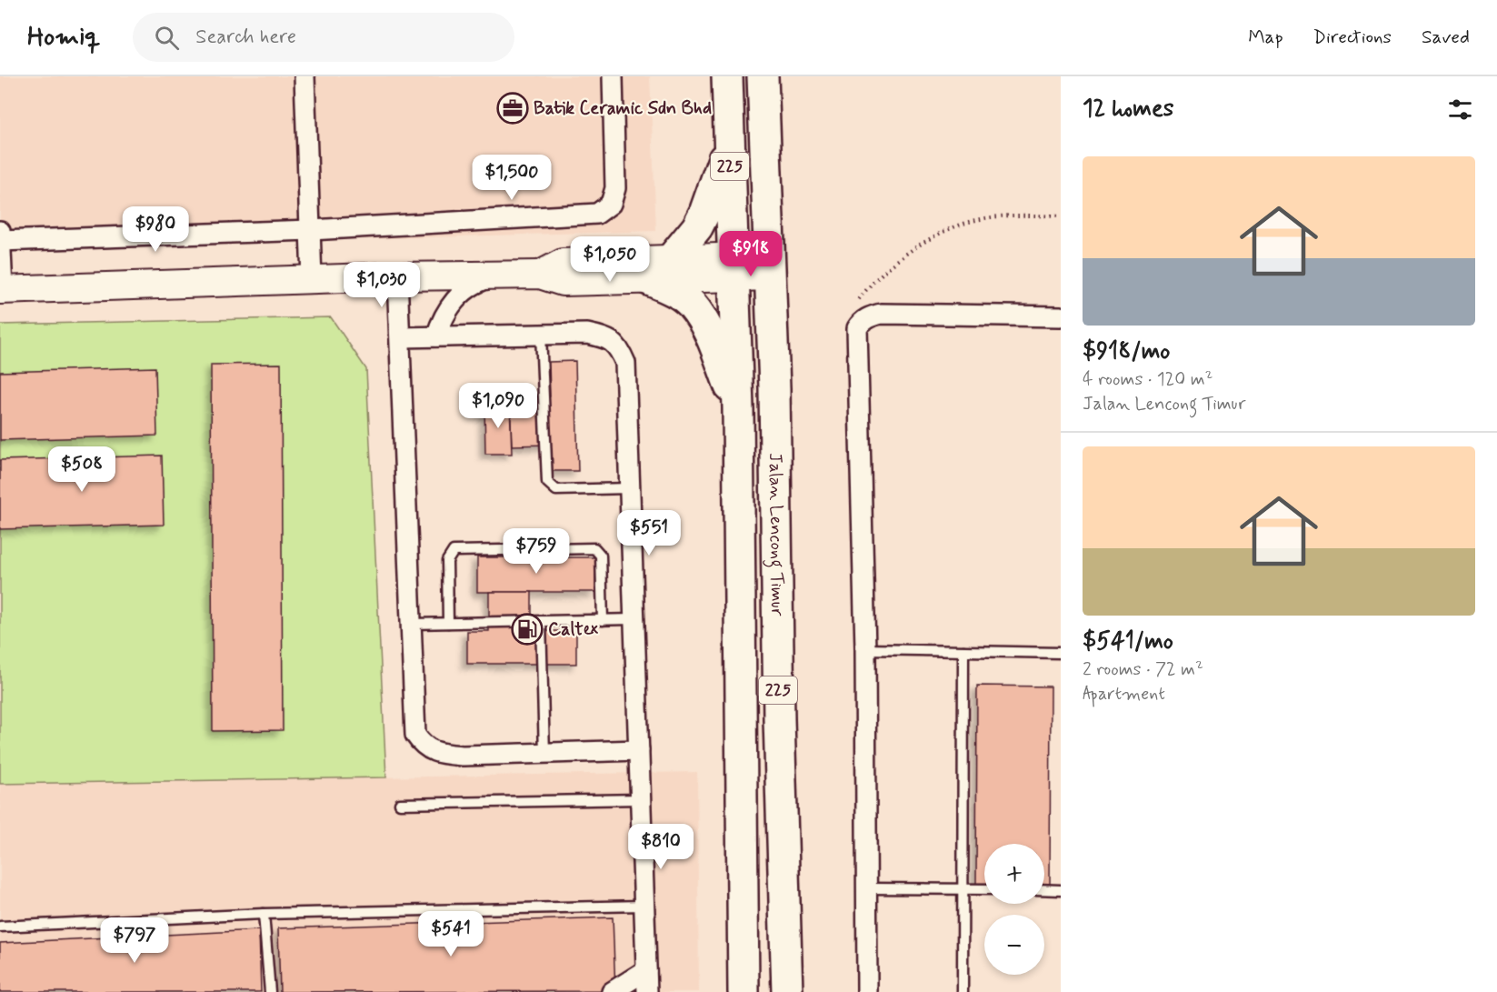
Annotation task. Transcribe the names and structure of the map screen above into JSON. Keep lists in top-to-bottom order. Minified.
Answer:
{"streets":{"highway":["225","Jalan Lencong Timur"]},"places":{"office":["Batik Ceramic Sdn Bhd"],"fuel station":["Caltex"]},"page":{"header":"Homiq","search":"Search here","nav":["Map","Directions","Saved"],"heading":"12 homes","list":[{"name":"$918/mo","note":"4 rooms · 120 m² · Jalan Lencong Timur"},{"name":"$541/mo","note":"2 rooms · 72 m² · Apartment"}],"price":["$1,500","$980","$918","$1,050","$1,030","$1,090","$508","$551","$759","$810","$541","$797"],"map_buttons":["+","−"]}}
